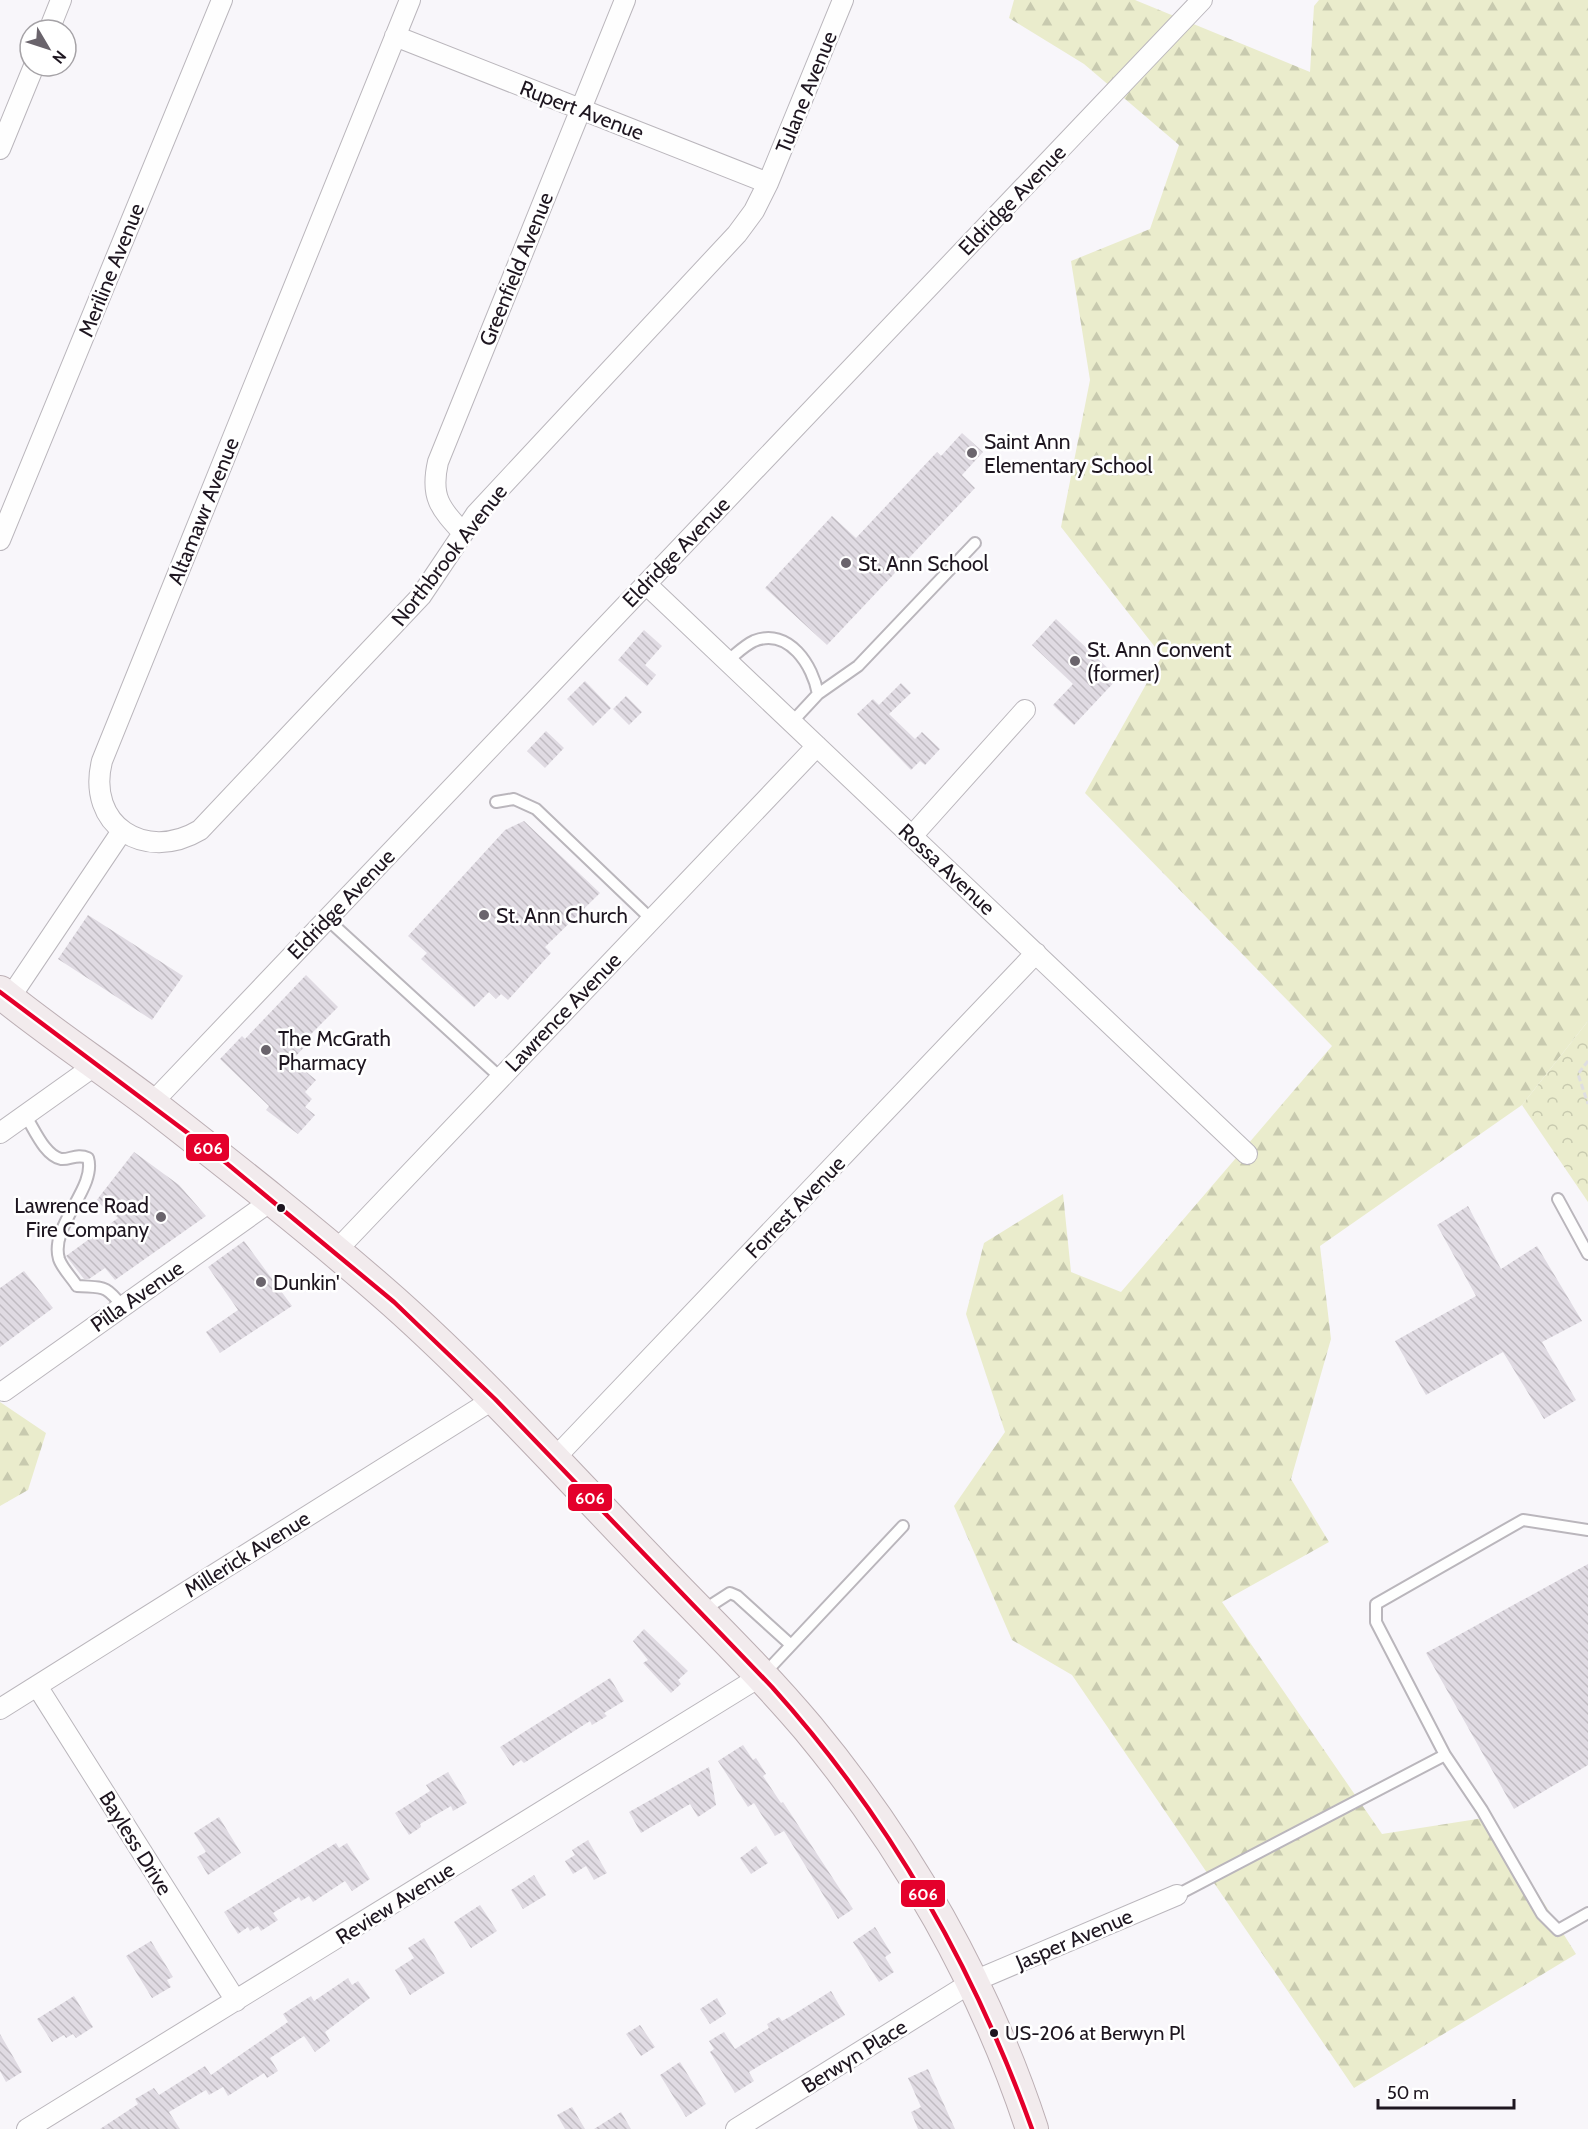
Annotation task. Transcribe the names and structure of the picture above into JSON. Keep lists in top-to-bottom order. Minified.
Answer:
{"streets":{"street":["Tulane Avenue","Rupert Avenue","Eldridge Avenue","Greenfield Avenue","Meriline Avenue","Altamawr Avenue","Northbrook Avenue","Rossa Avenue","Lawrence Avenue","Forrest Avenue","Pilla Avenue","Millerick Avenue","Bayless Drive","Review Avenue","Jasper Avenue","Berwyn Place"]},"crossings":[["Tulane Avenue","Rupert Avenue"],["Tulane Avenue","Northbrook Avenue"],["Rupert Avenue","Greenfield Avenue"],["Rupert Avenue","Altamawr Avenue"],["Rupert Avenue","Northbrook Avenue"],["Eldridge Avenue","Rossa Avenue"],["Greenfield Avenue","Northbrook Avenue"],["Altamawr Avenue","Northbrook Avenue"],["Rossa Avenue","Lawrence Avenue"],["Rossa Avenue","Forrest Avenue"],["Millerick Avenue","Bayless Drive"],["Bayless Drive","Review Avenue"],["Jasper Avenue","Berwyn Place"]],"places":["Saint Ann Elementary School","St. Ann School","St. Ann Convent (former)","St. Ann Church","The McGrath Pharmacy","Lawrence Road Fire Company","Dunkin'","US-206 at Berwyn Pl"],"lines":["transit line 606"],"scale_bar":"50 m","north":"bottom right"}
